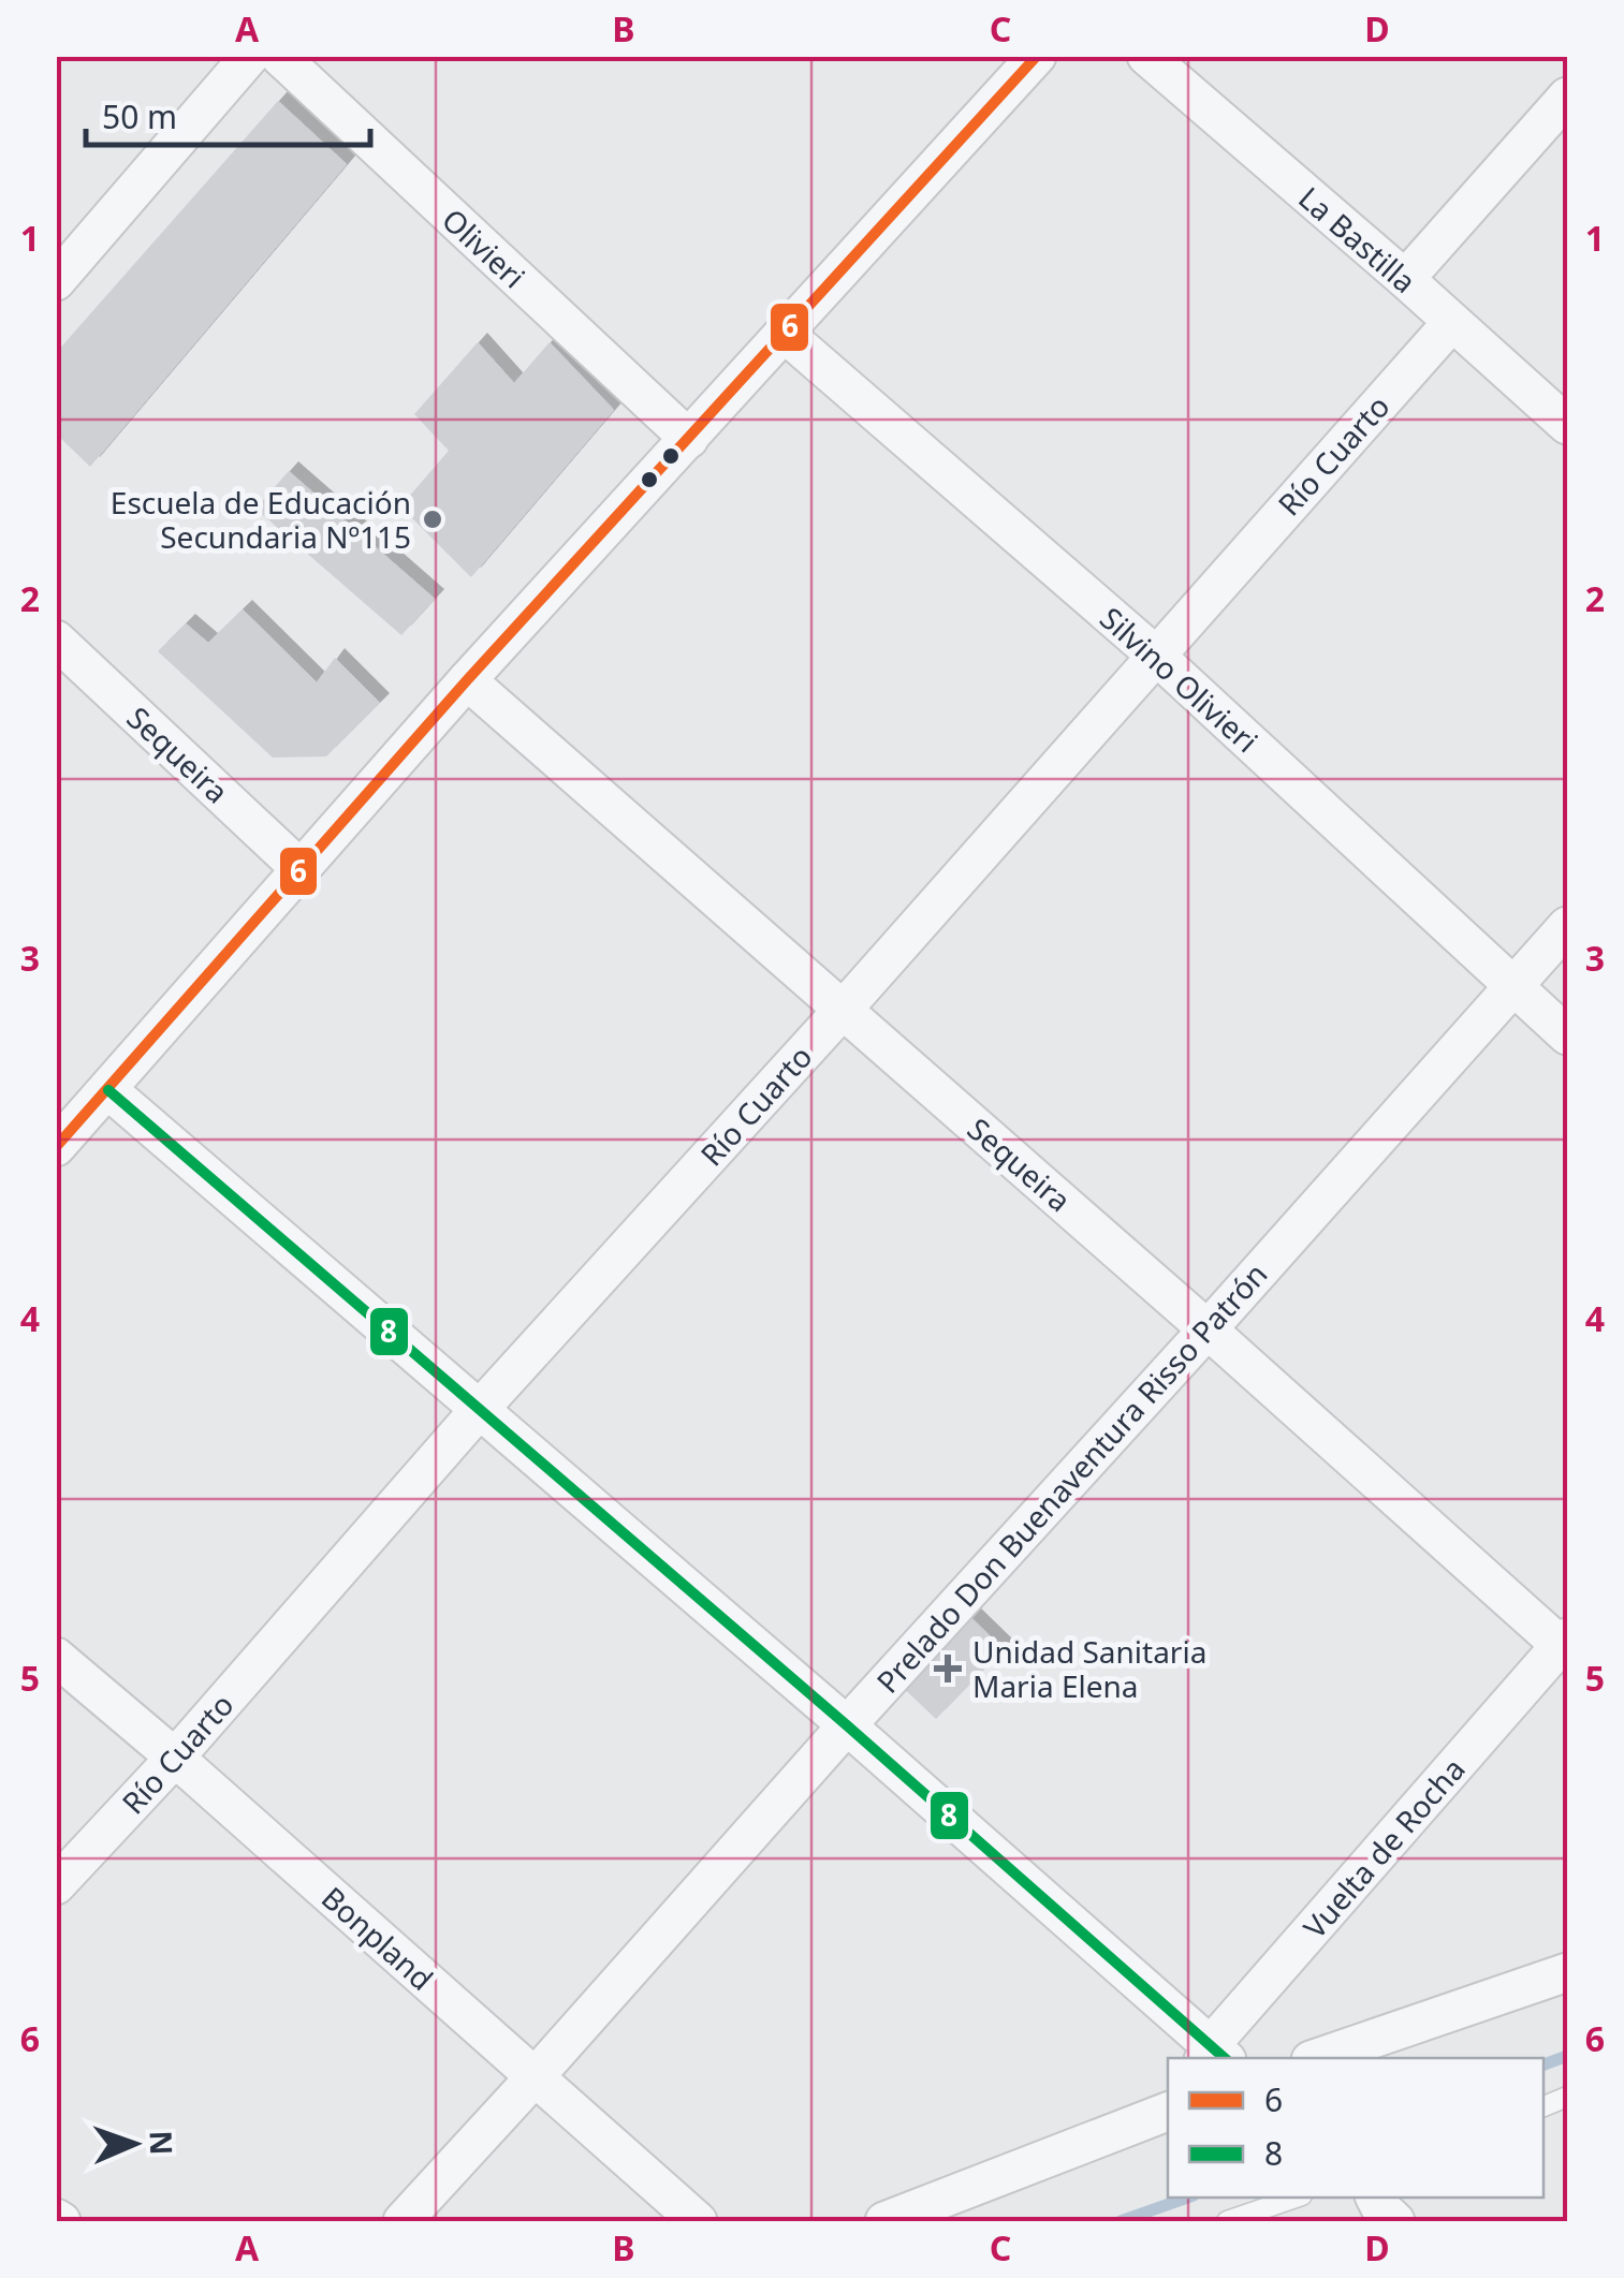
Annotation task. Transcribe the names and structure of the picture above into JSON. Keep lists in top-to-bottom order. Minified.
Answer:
{"streets":{"street":["La Bastilla","Olivieri","Río Cuarto","Silvino Olivieri","Sequeira","Prelado Don Buenaventura Risso Patrón","Vuelta de Rocha","Bonpland"]},"crossings":[["La Bastilla","Río Cuarto"],["Río Cuarto","Silvino Olivieri"],["Río Cuarto","Sequeira"],["Río Cuarto","Bonpland"],["Silvino Olivieri","Prelado Don Buenaventura Risso Patrón"],["Sequeira","Prelado Don Buenaventura Risso Patrón"],["Sequeira","Vuelta de Rocha"],["Prelado Don Buenaventura Risso Patrón","Bonpland"]],"places":{"other":["Escuela de Educación Secundaria Nº115"],"health":["Unidad Sanitaria Maria Elena"]},"lines":["transit line 6","transit line 8"],"legend":["6","8"],"scale_bar":"50 m","north":"right","grid":{"columns":["A","B","C","D"],"rows":["1","2","3","4","5","6"]}}
